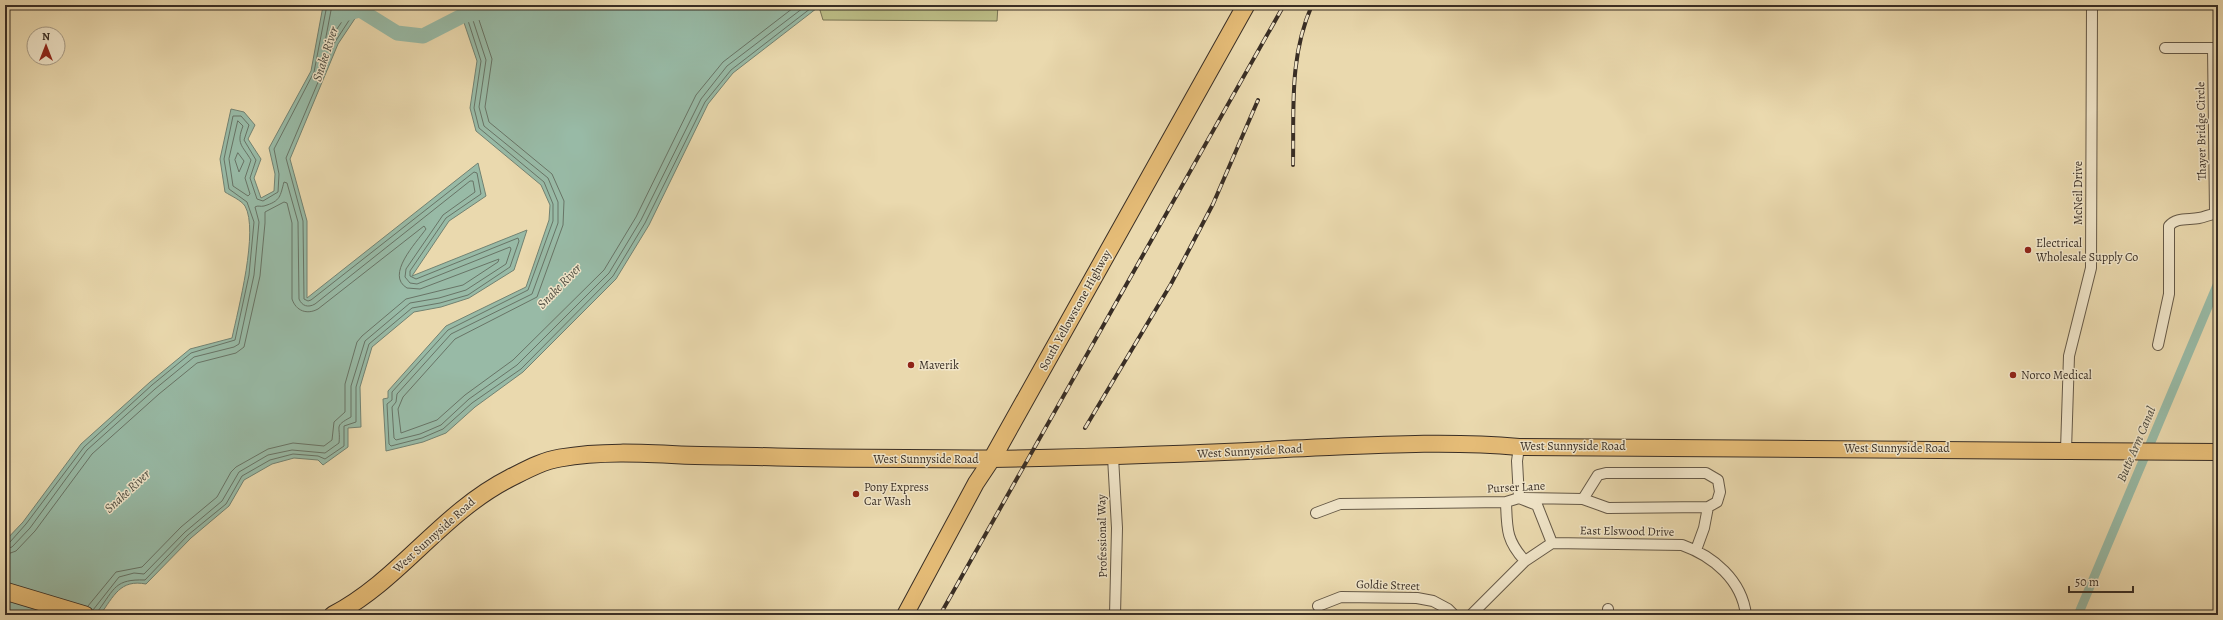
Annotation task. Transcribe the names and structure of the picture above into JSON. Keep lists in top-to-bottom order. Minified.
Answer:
{"streets":{"highway":["South Yellowstone Highway","West Sunnyside Road"],"street":["Thayer Bridge Circle","McNeil Drive","Purser Lane","East Elswood Drive","Professional Way","Goldie Street"]},"crossings":[["McNeil Drive","West Sunnyside Road"],["South Yellowstone Highway","West Sunnyside Road"],["West Sunnyside Road","Professional Way"]],"water":["Snake River","Butte Arm Canal"],"places":["Electrical Wholesale Supply Co","Maverik","Norco Medical","Pony Express Car Wash"],"scale_bar":"50 m","north":"top"}
